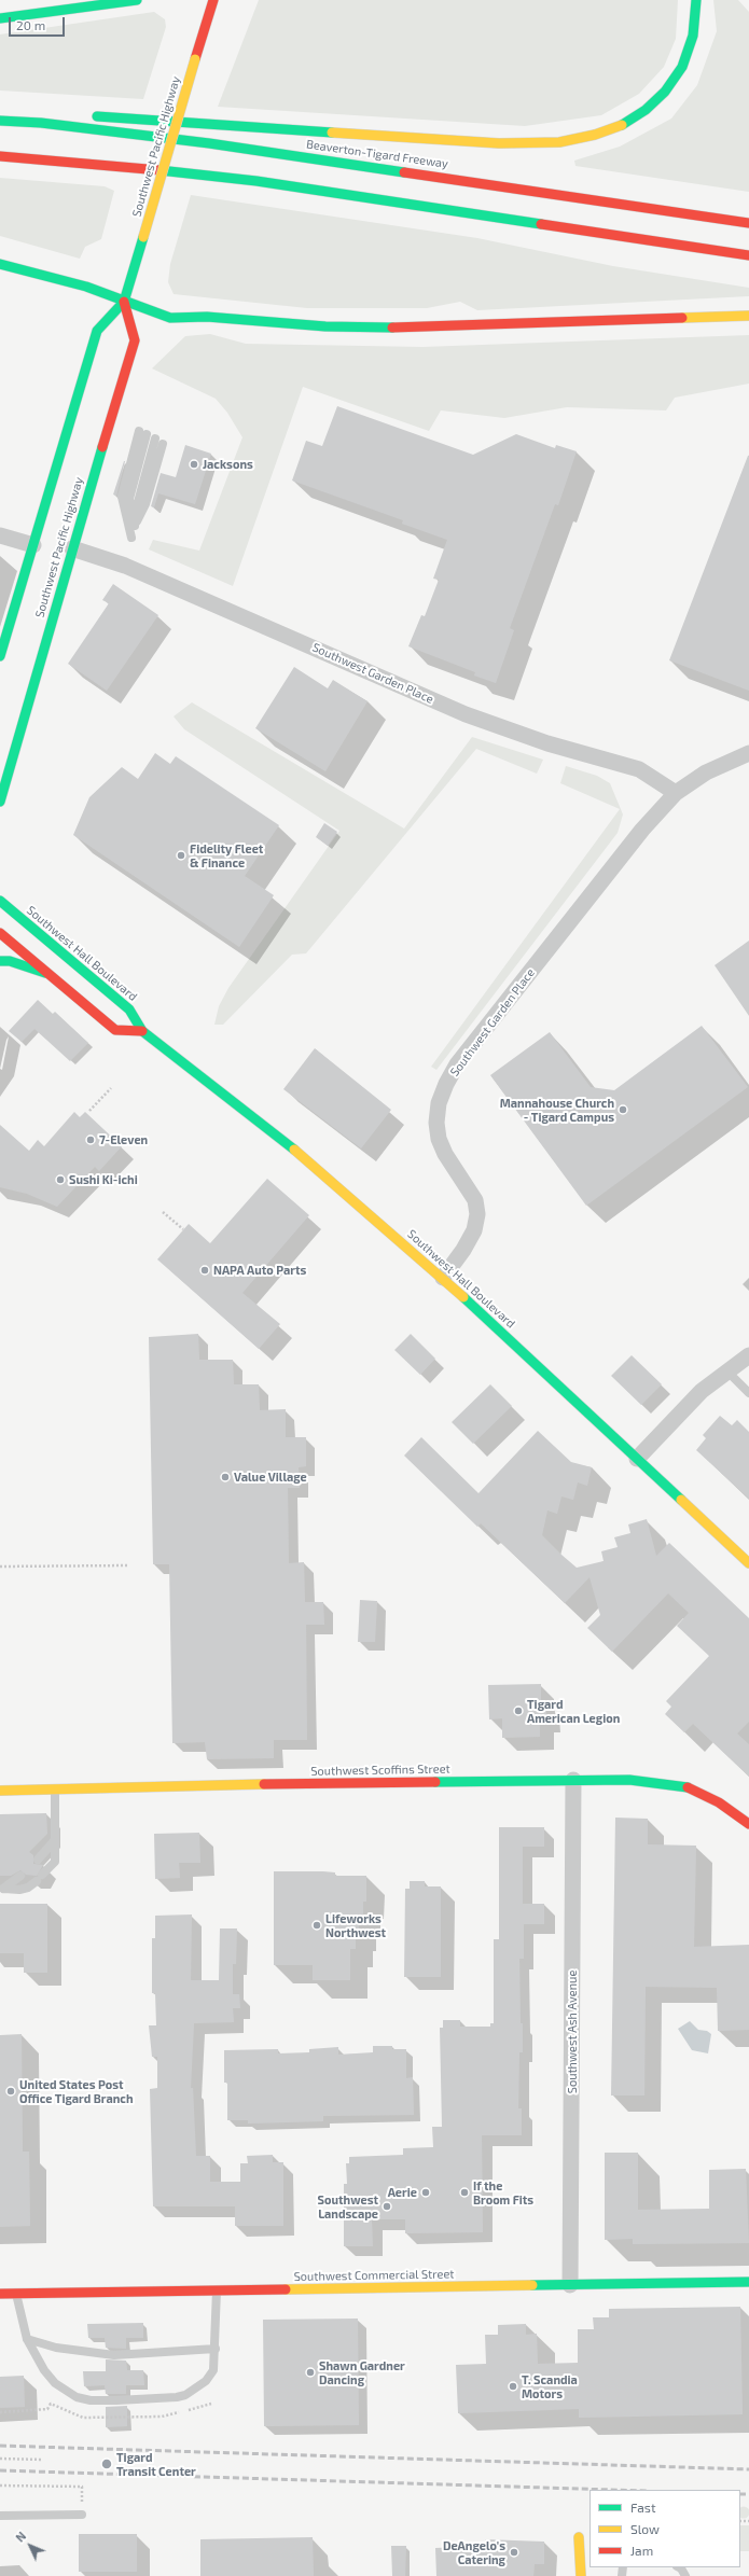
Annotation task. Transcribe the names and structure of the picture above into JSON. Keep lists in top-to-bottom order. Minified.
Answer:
{"streets":{"main road":["Southwest Pacific Highway","Beaverton-Tigard Freeway","Southwest Hall Boulevard","Southwest Scoffins Street","Southwest Commercial Street"],"street":["Southwest Garden Place","Southwest Ash Avenue"]},"crossings":[["Southwest Pacific Highway","Southwest Garden Place"],["Southwest Garden Place","Southwest Hall Boulevard"],["Southwest Scoffins Street","Southwest Ash Avenue"],["Southwest Ash Avenue","Southwest Commercial Street"]],"places":["Jacksons","Fidelity Fleet & Finance","Mannahouse Church - Tigard Campus","7-Eleven","Sushi Ki-ichi","NAPA Auto Parts","Value Village","Tigard American Legion","Lifeworks Northwest","United States Post Office Tigard Branch","Aerie","If the Broom Fits","Southwest Landscape","Shawn Gardner Dancing","T. Scandia Motors","Tigard Transit Center","DeAngelo's Catering"],"legend":["Fast","Slow","Jam"],"scale_bar":"20 m","north":"top left"}
